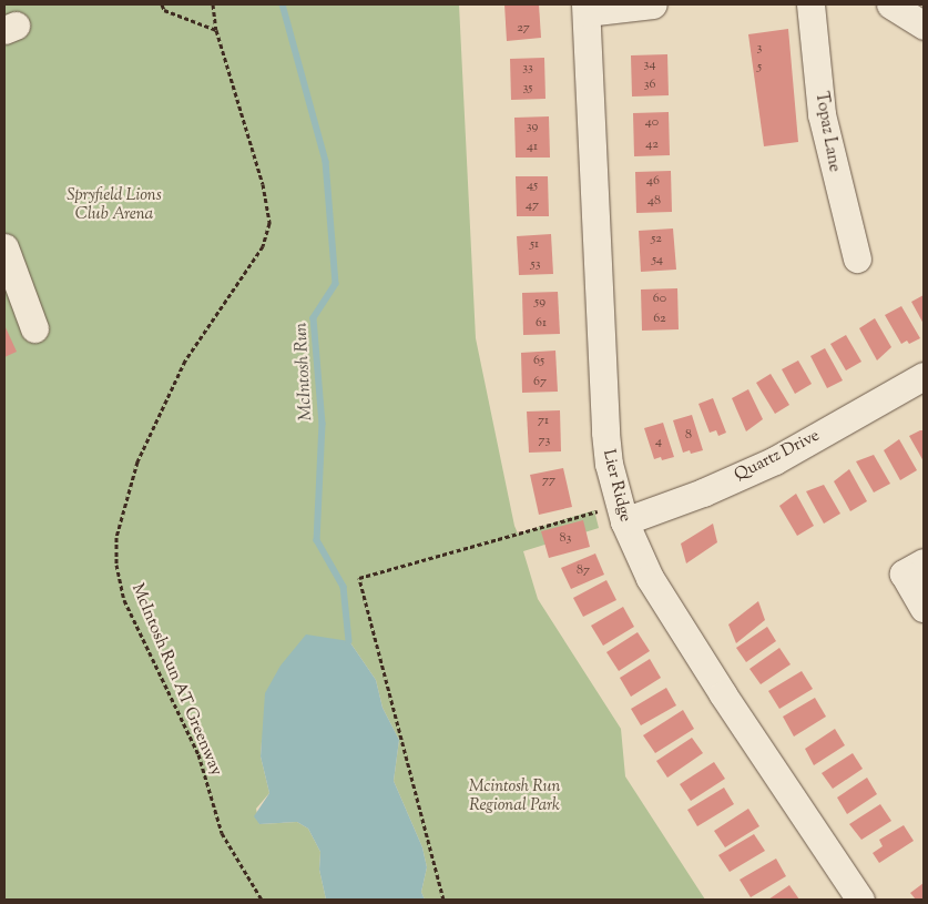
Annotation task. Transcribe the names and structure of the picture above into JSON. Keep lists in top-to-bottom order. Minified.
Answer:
{"streets":{"street":["Topaz Lane","Quartz Drive","Lier Ridge"],"path":["McIntosh Run AT Greenway"]},"crossings":[["Quartz Drive","Lier Ridge"]],"water":["McIntosh Run"],"parks":["Spryfield Lions Club Arena","Mcintosh Run Regional Park"],"house_numbers":["27","3","34","5","33","36","35","40","39","42","41","46","45","48","47","52","51","54","53","60","59","62","61","65","67","71","8","73","4","77","83","87"]}
